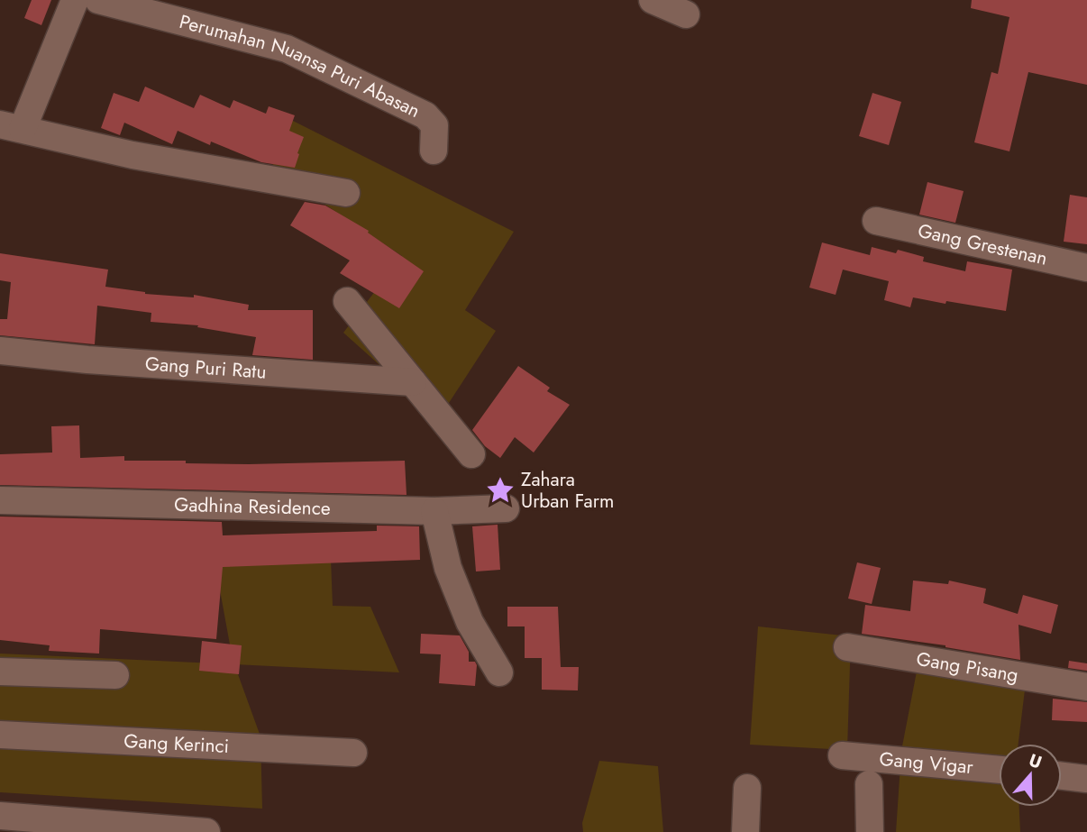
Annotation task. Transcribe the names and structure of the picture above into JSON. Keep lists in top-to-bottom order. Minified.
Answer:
{"streets":{"street":["Perumahan Nuansa Puri Abasan","Gang Grestenan","Gang Puri Ratu","Gadhina Residence","Gang Pisang","Gang Kerinci","Gang Vigar"]},"places":{"place":["Zahara Urban Farm"]},"north":"top"}
